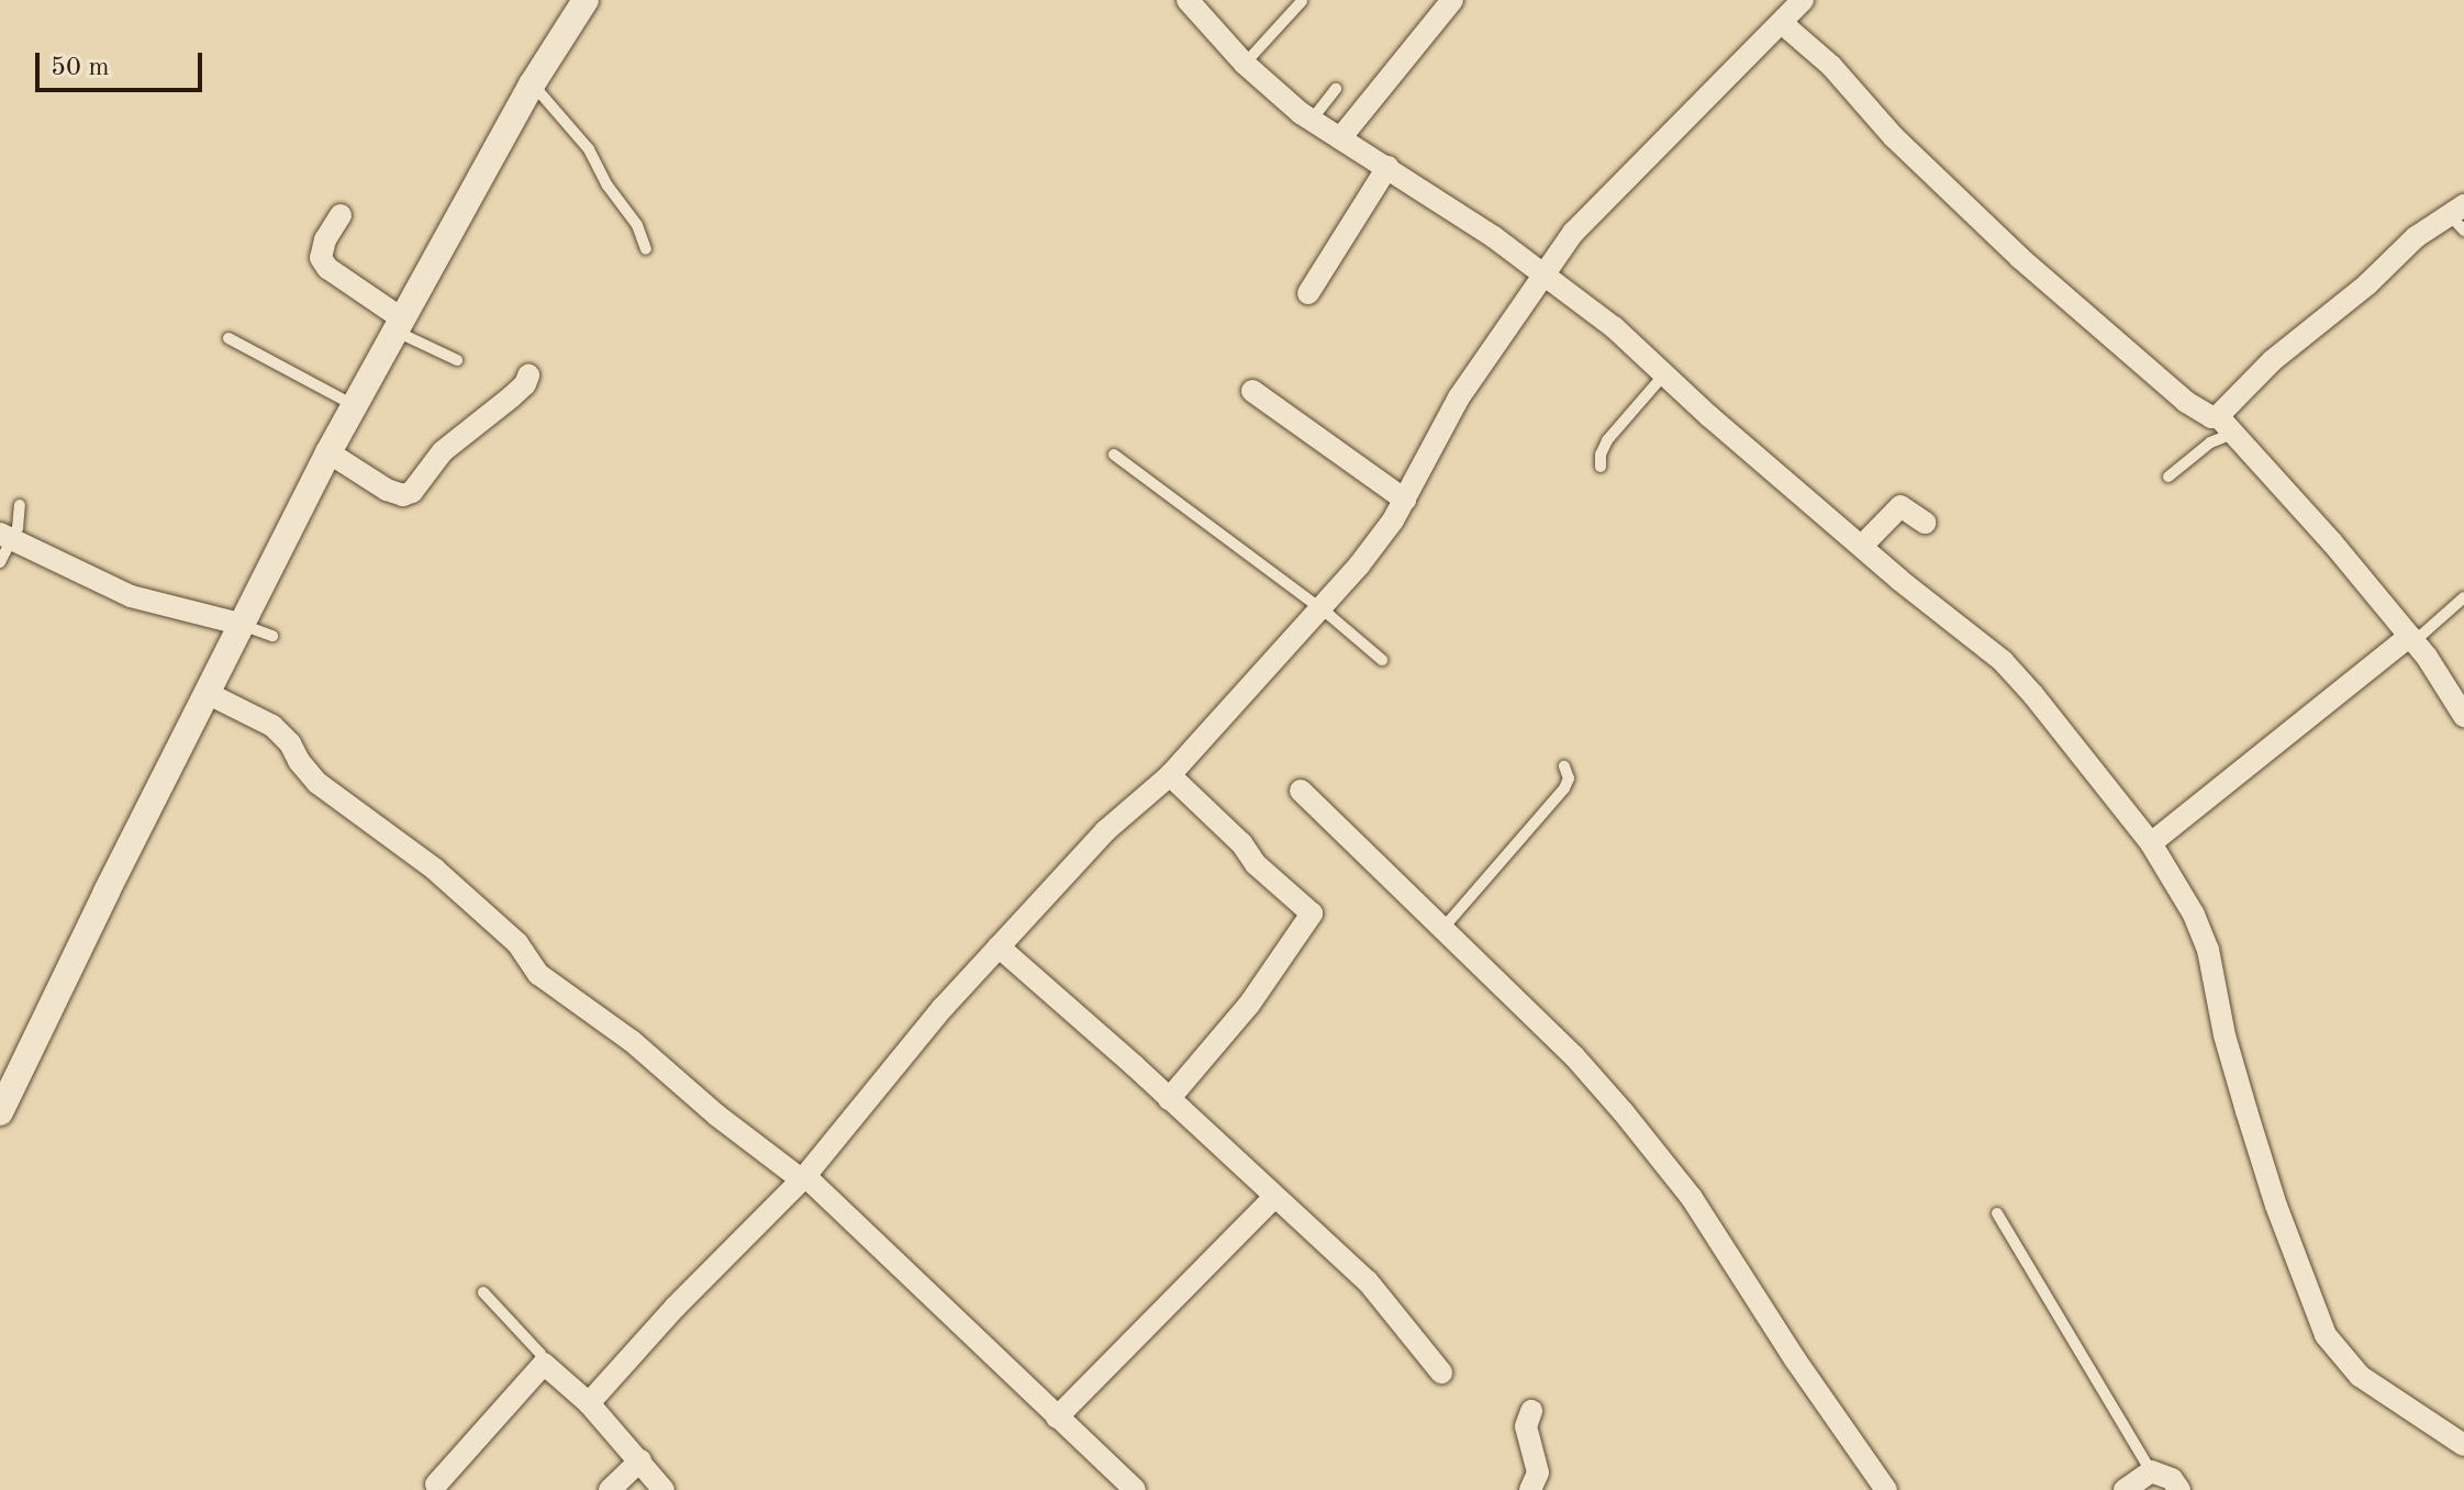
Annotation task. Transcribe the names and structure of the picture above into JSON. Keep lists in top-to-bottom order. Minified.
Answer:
{"scale_bar":"50 m"}
